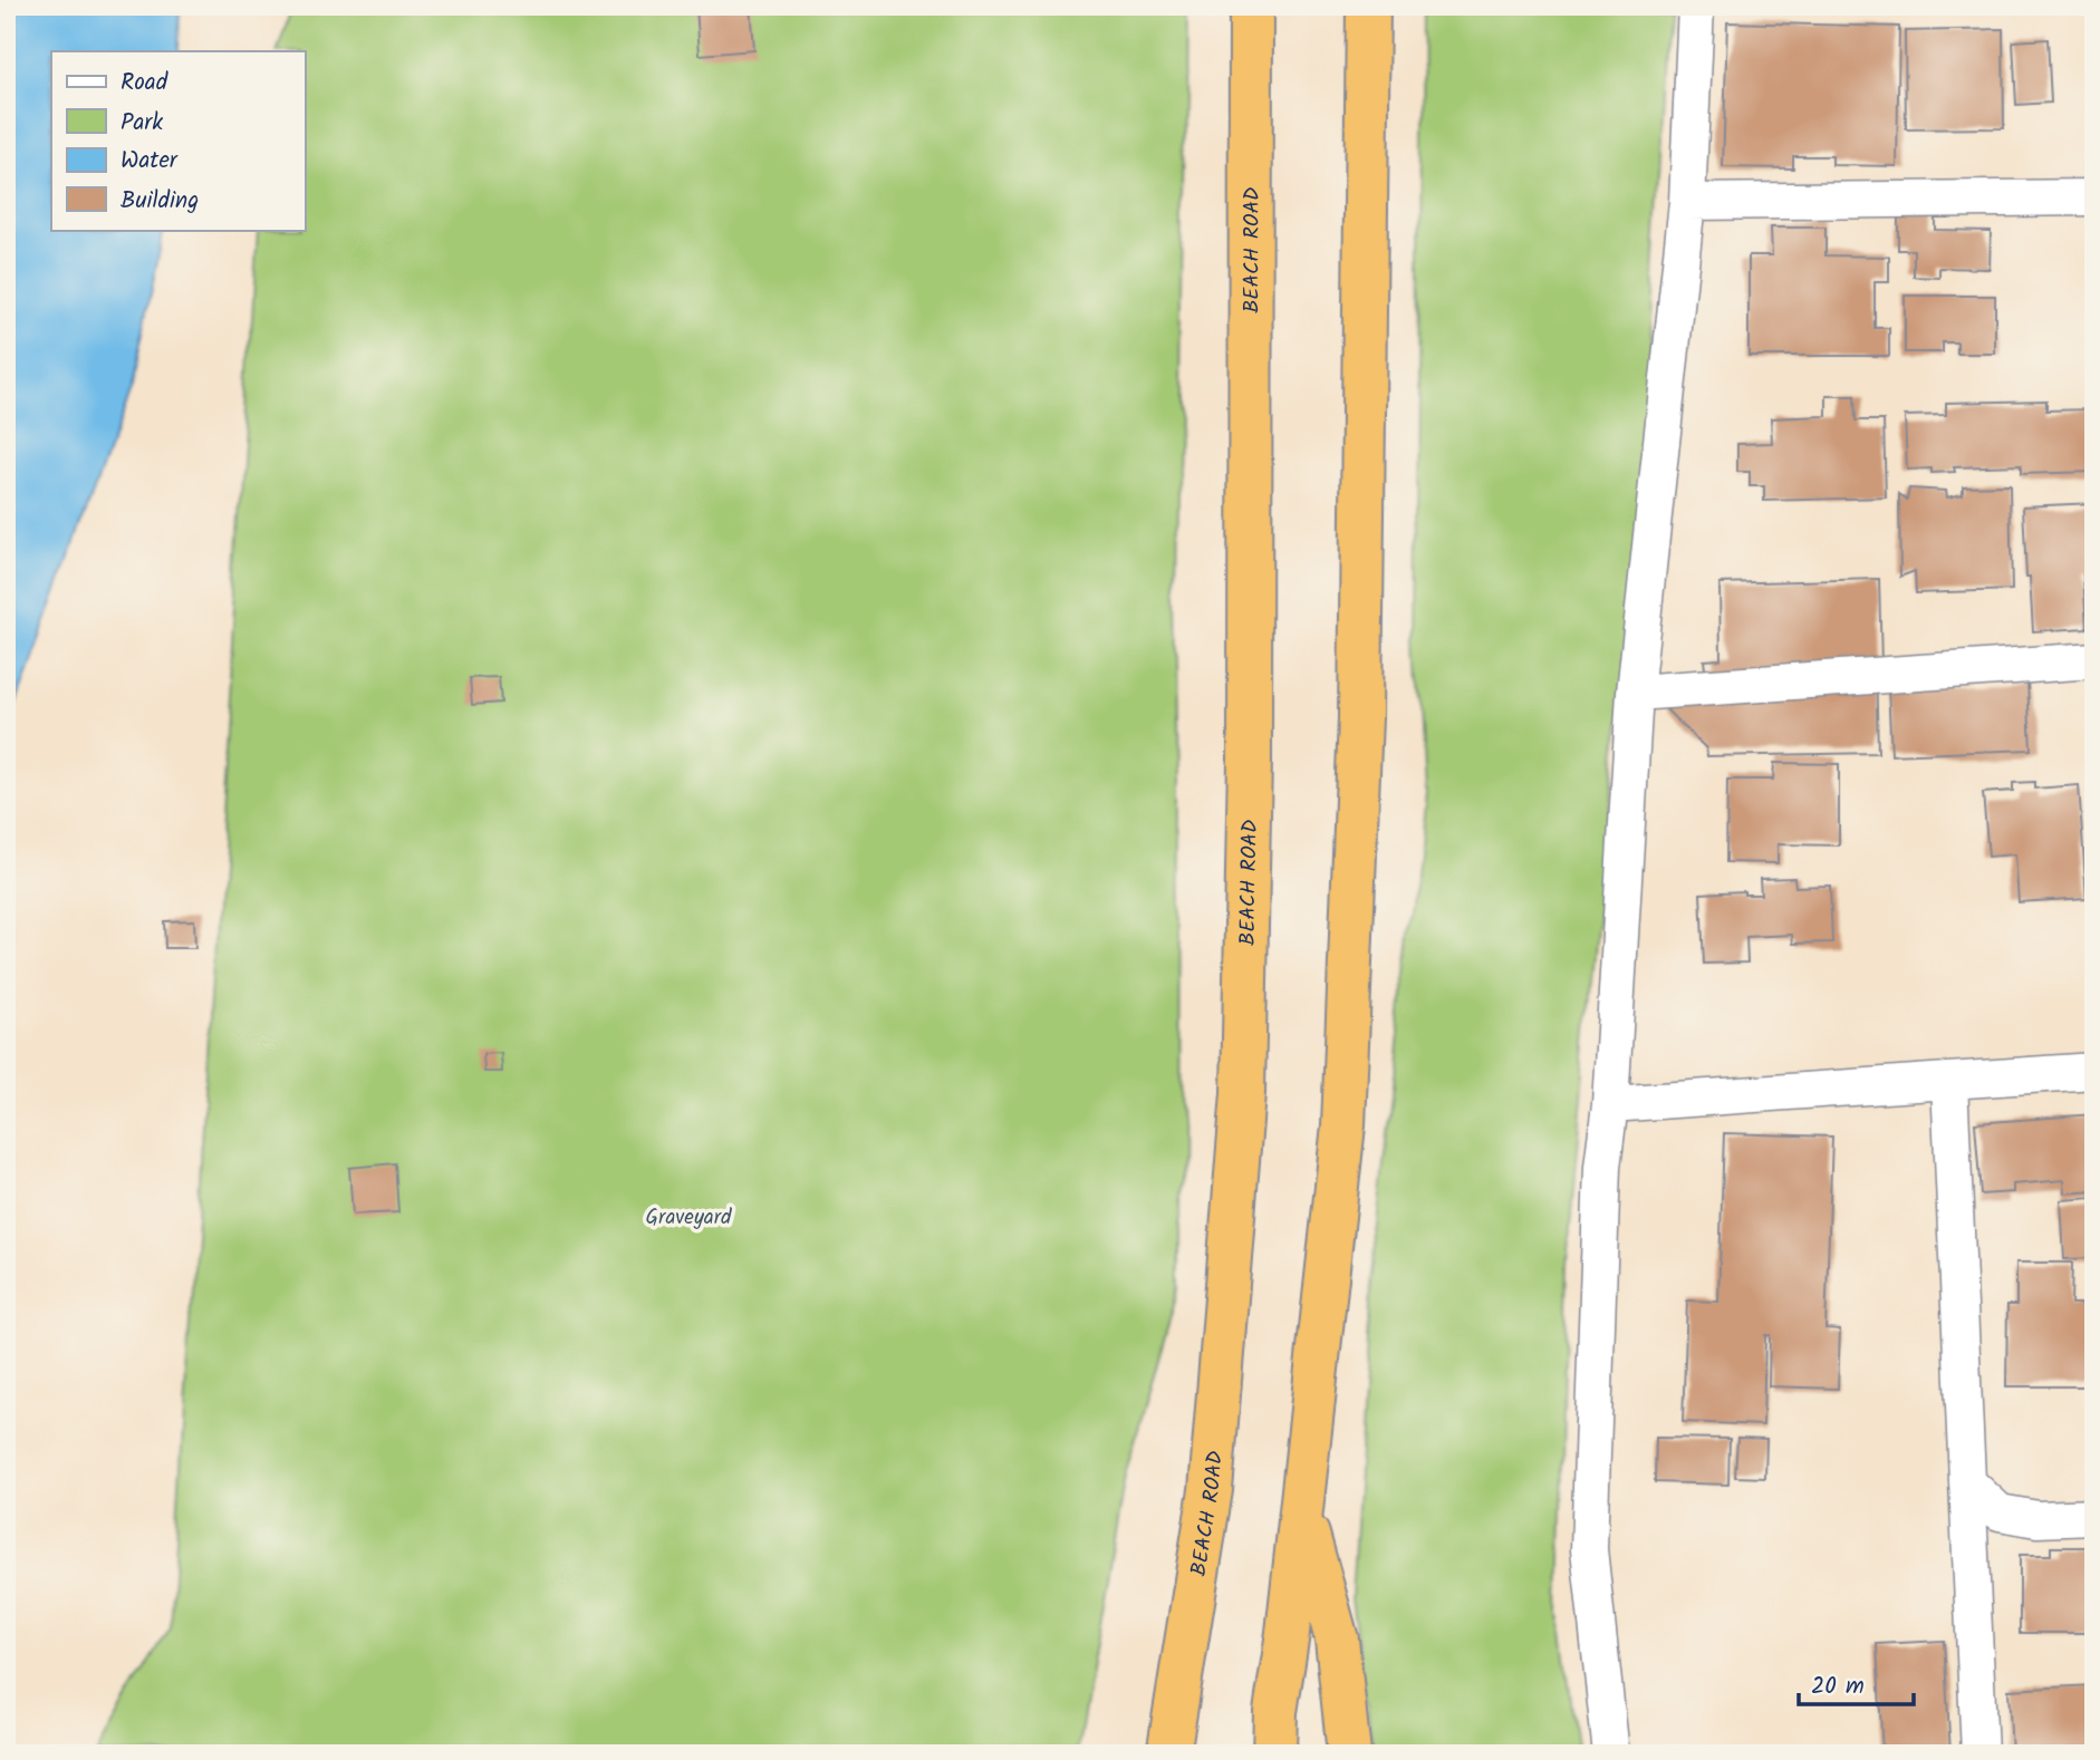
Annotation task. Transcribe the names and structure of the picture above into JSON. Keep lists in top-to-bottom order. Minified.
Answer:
{"streets":{"highway":["BEACH ROAD"]},"parks":["Graveyard"],"legend":["Road","Park","Water","Building"],"scale_bar":"20 m"}
